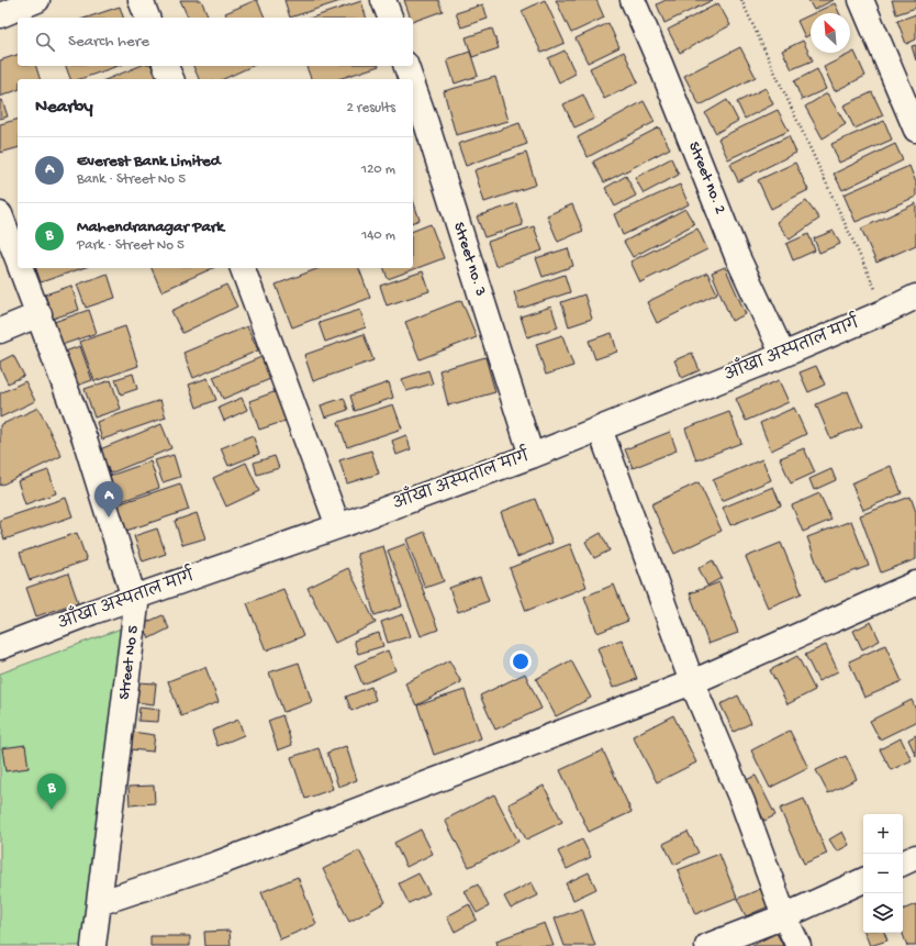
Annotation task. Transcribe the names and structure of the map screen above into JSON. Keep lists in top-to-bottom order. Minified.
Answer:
{"streets":{"street":["Street no. 2","Street no. 3","आँखा अस्पताल मार्ग","Street No 5"]},"crossings":[["Street no. 2","आँखा अस्पताल मार्ग"],["Street no. 3","आँखा अस्पताल मार्ग"],["आँखा अस्पताल मार्ग","Street No 5"]],"north":"top left","page":{"search":"Search here","heading":["Nearby","2 results"],"list":[{"mark":"A","name":"Everest Bank Limited","note":"Bank · Street No 5","value":"120 m"},{"mark":"B","name":"Mahendranagar Park","note":"Park · Street No 5","value":"140 m"}],"pins":["A","B"],"map_buttons":["+","−"]}}
